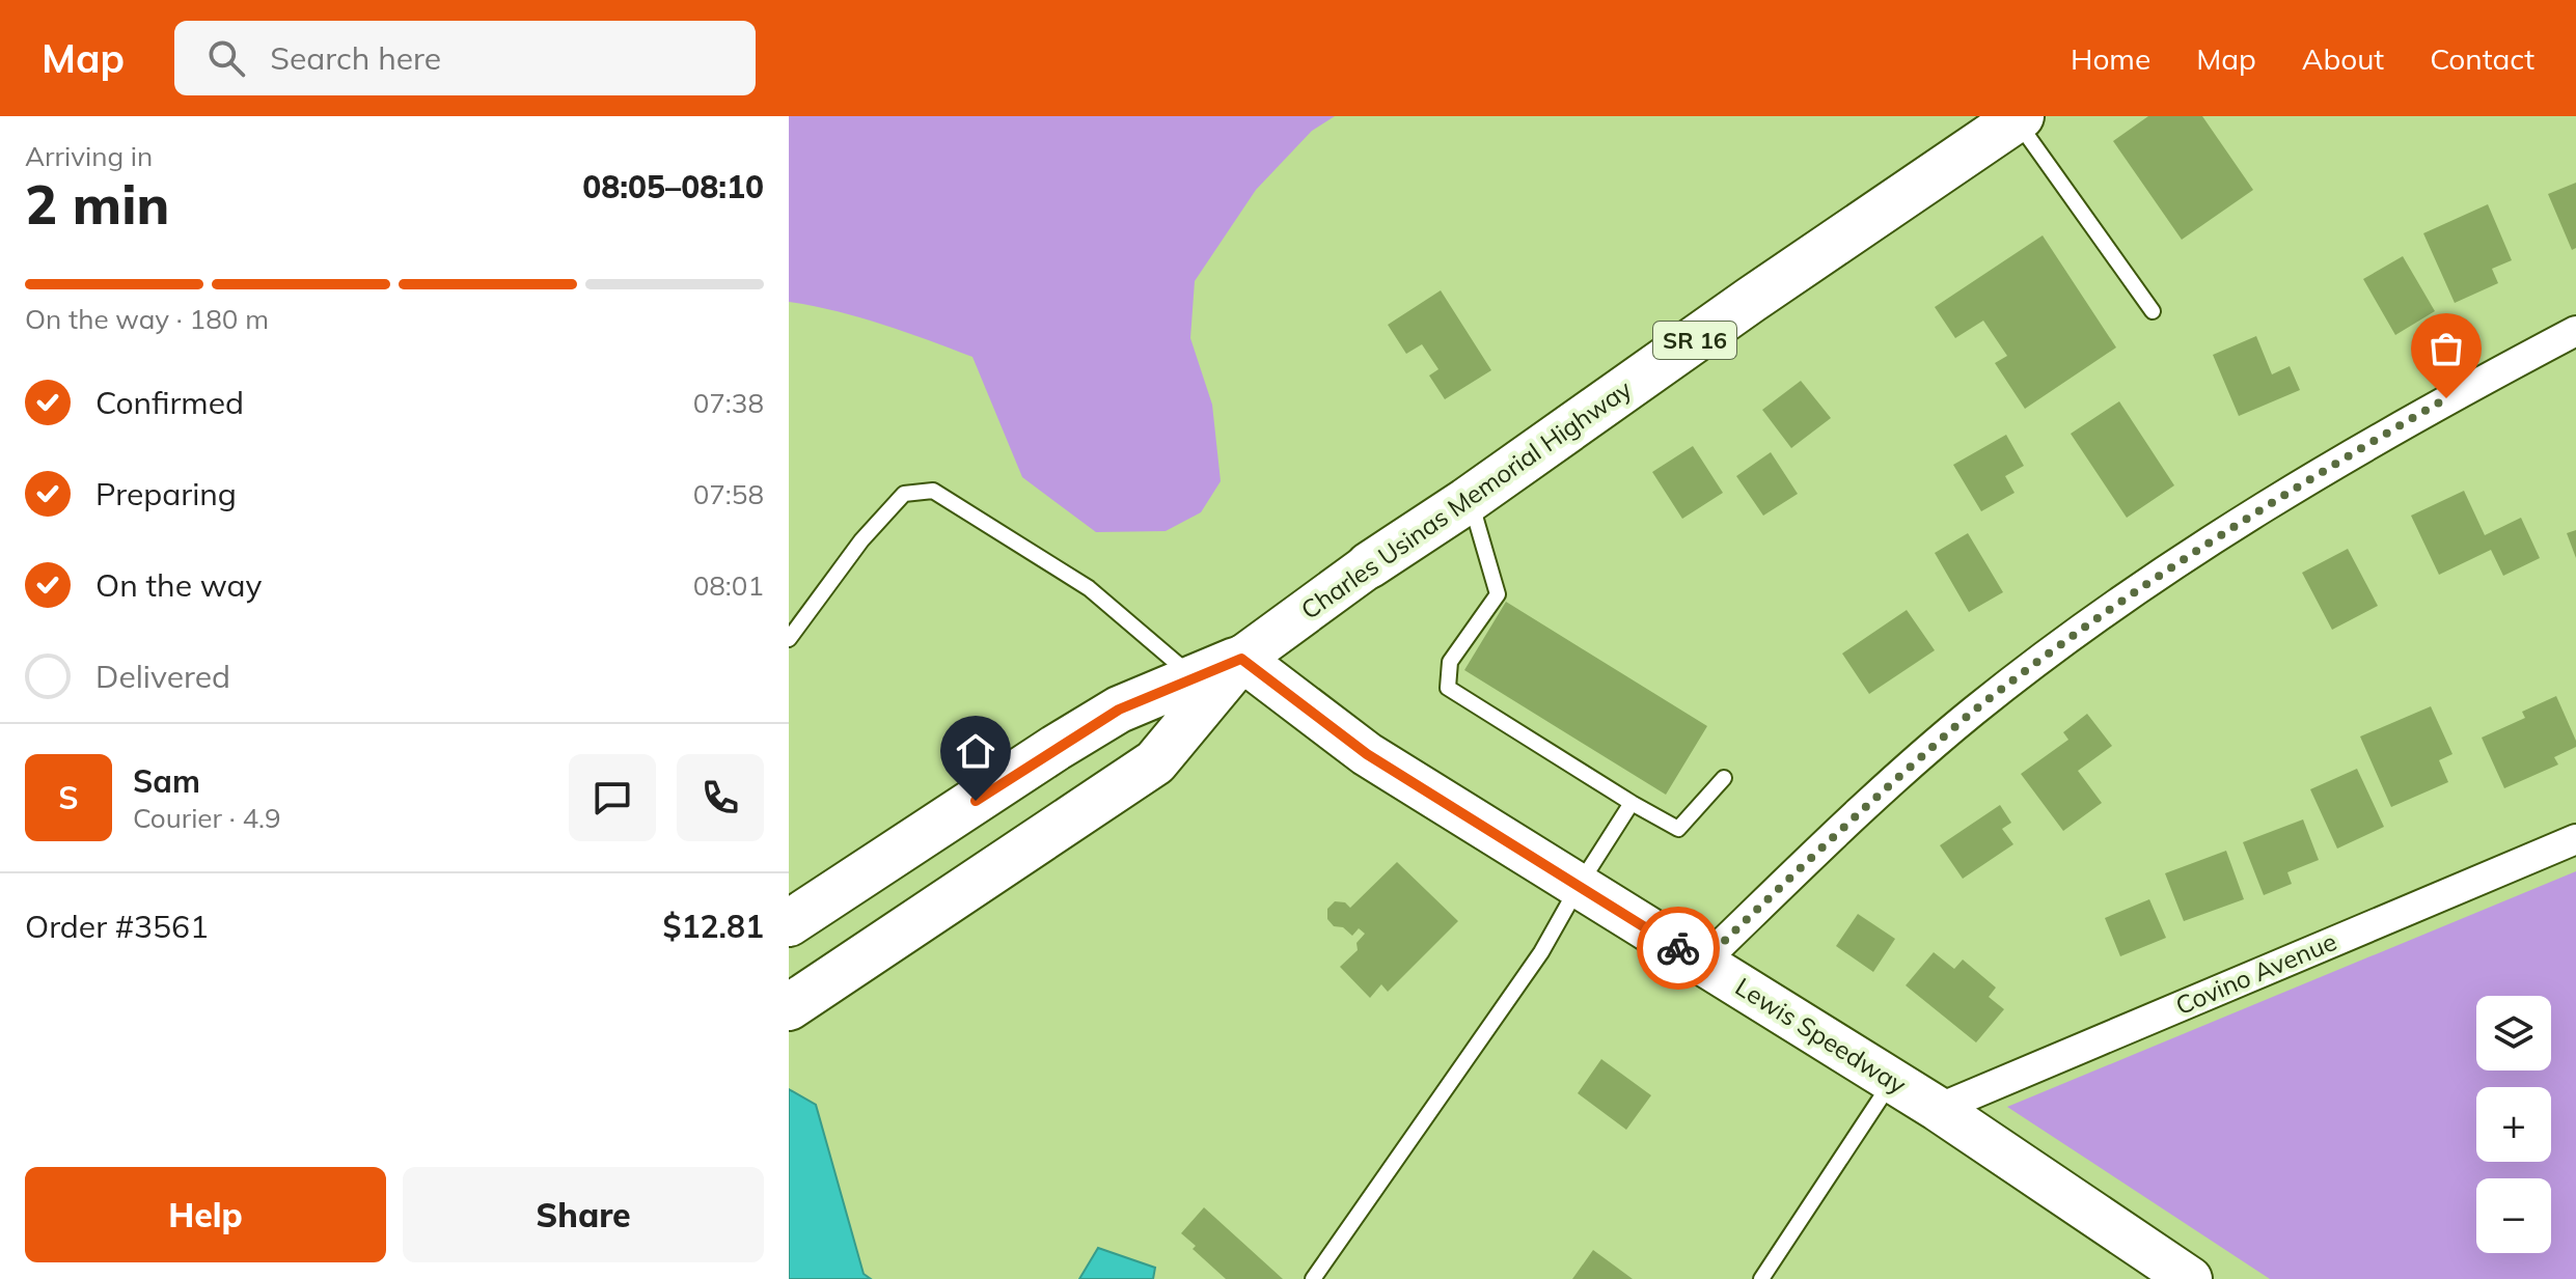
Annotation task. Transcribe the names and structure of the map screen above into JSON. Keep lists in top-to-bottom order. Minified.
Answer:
{"streets":{"highway":["SR 16","Charles Usinas Memorial Highway"],"main road":["Lewis Speedway"],"street":["Covino Avenue"]},"crossings":[["Charles Usinas Memorial Highway","Lewis Speedway"],["Covino Avenue","Lewis Speedway"]],"page":{"header":"Map","search":"Search here","nav":["Home","Map","About","Contact"],"heading":["2 min","Arriving in","08:05–08:10"],"panel":["Sam","Courier · 4.9","Order #3561","$12.81"],"bar":"On the way · 180 m","list":[["Confirmed","07:38"],["Preparing","07:58"],["On the way","08:01"],"Delivered"],"round":"S","map_buttons":["+","−"],"buttons":["Help","Share"]}}
